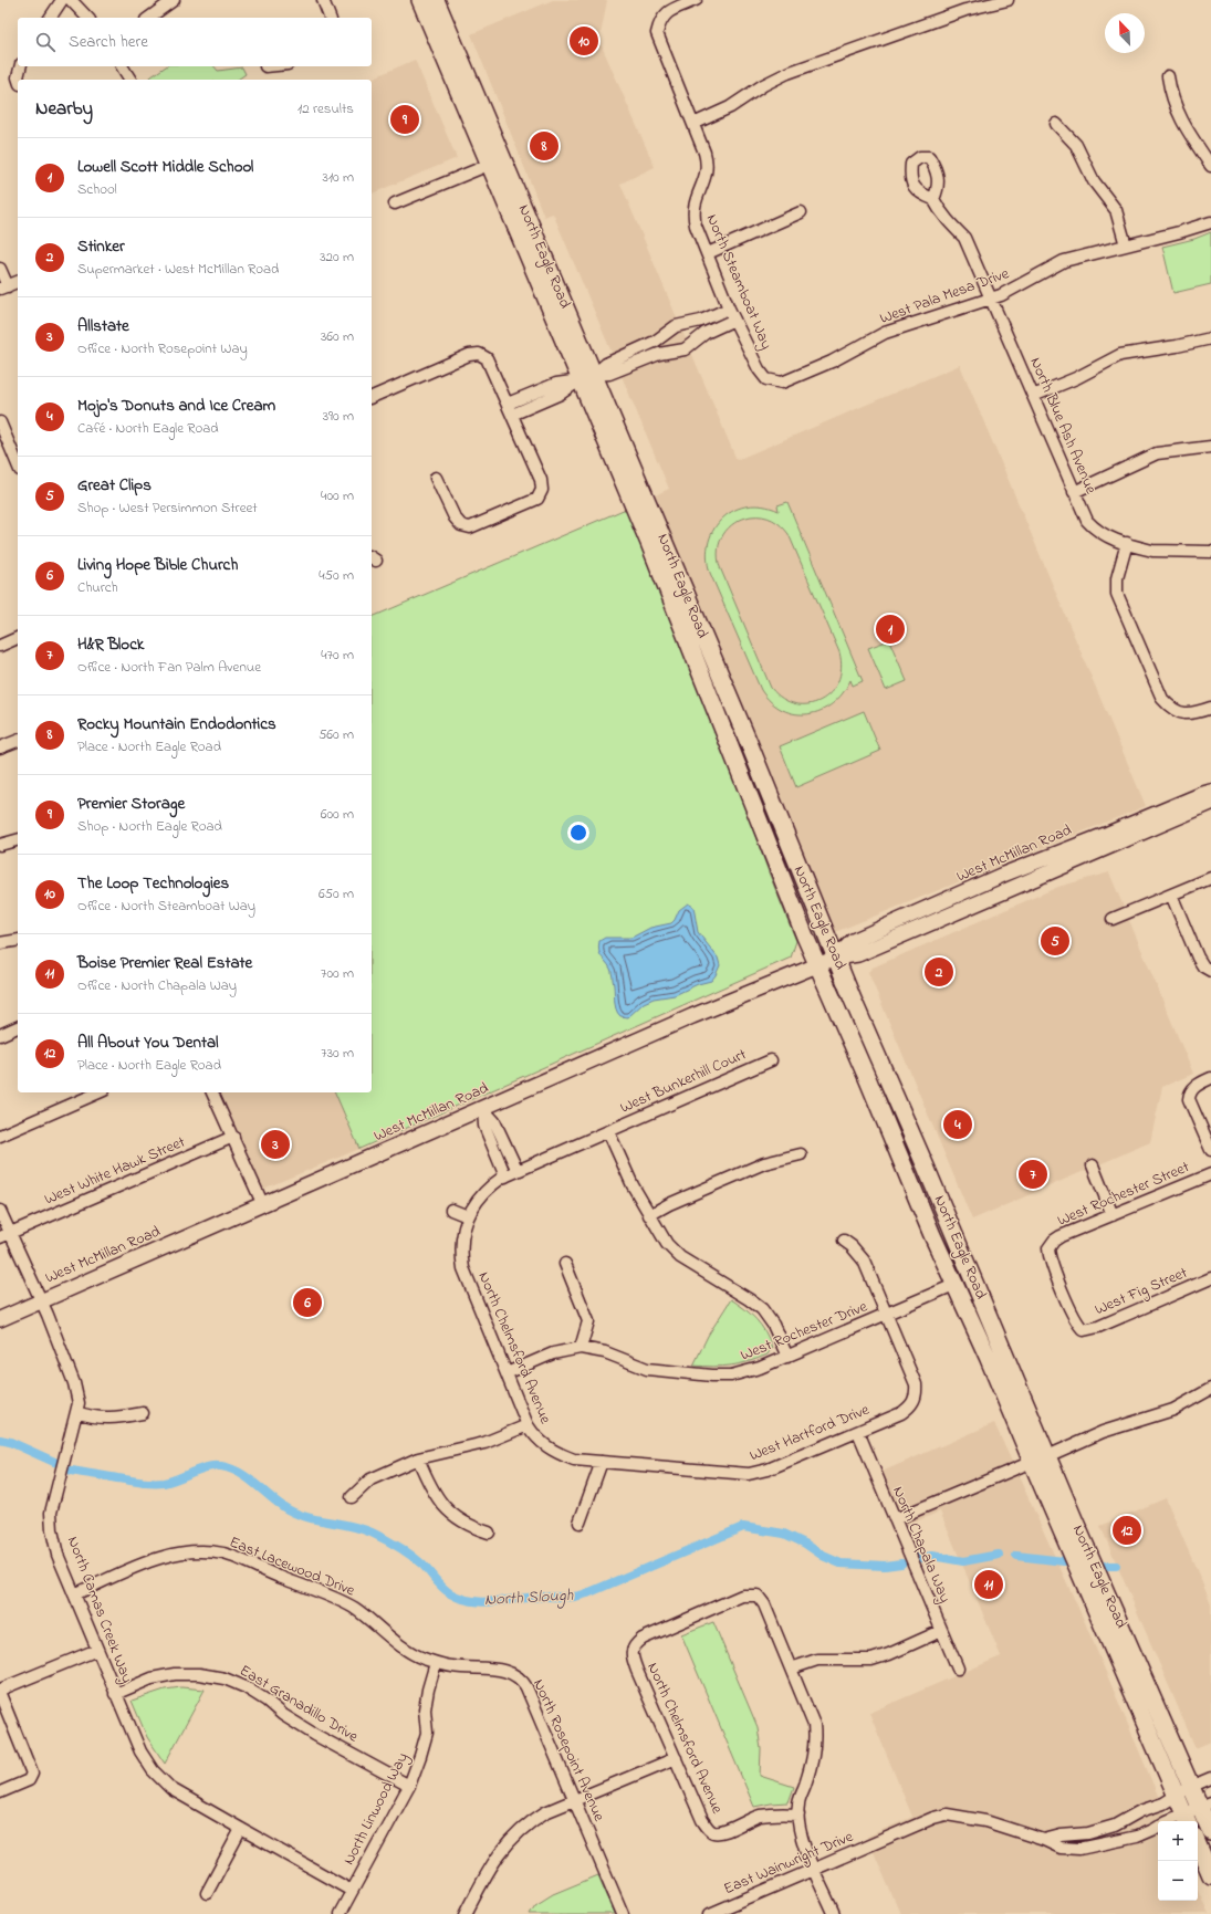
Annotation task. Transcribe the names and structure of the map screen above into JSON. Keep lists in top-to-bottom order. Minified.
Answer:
{"streets":{"highway":["North Eagle Road"],"main road":["West McMillan Road"],"street":["North Steamboat Way","West Pala Mesa Drive","North Blue Ash Avenue","West Bunkerhill Court","West White Hawk Street","West Rochester Street","West Fig Street","West Rochester Drive","North Chelmsford Avenue","West Hartford Drive","North Chapala Way","East Lacewood Drive","North Camas Creek Way","East Granadillo Drive","North Rosepoint Avenue","North Linwood Way","East Wainwright Drive"]},"crossings":[["North Eagle Road","West McMillan Road"],["North Eagle Road","West Rochester Drive"],["North Eagle Road","East Wainwright Drive"],["North Steamboat Way","West Pala Mesa Drive"],["West Pala Mesa Drive","North Blue Ash Avenue"],["West McMillan Road","North Camas Creek Way"],["West Bunkerhill Court","North Chelmsford Avenue"],["West White Hawk Street","North Camas Creek Way"],["West Rochester Street","West Fig Street"],["West Rochester Drive","North Chelmsford Avenue"],["West Rochester Drive","West Hartford Drive"],["North Chelmsford Avenue","West Hartford Drive"],["West Hartford Drive","North Chapala Way"],["East Lacewood Drive","North Camas Creek Way"],["East Lacewood Drive","North Rosepoint Avenue"],["East Lacewood Drive","North Linwood Way"],["North Camas Creek Way","East Granadillo Drive"],["North Camas Creek Way","North Linwood Way"],["East Granadillo Drive","North Linwood Way"],["North Rosepoint Avenue","North Linwood Way"]],"water":["North Slough"],"north":"top left","page":{"search":"Search here","pins":["10","9","8","1","5","2","4","3","7","6","12","11"],"heading":["Nearby","12 results"],"list":[{"mark":"1","name":"Lowell Scott Middle School","note":"School","value":"310 m"},{"mark":"2","name":"Stinker","note":"Supermarket · West McMillan Road","value":"320 m"},{"mark":"3","name":"Allstate","note":"Office · North Rosepoint Way","value":"360 m"},{"mark":"4","name":"Mojo's Donuts and Ice Cream","note":"Café · North Eagle Road","value":"390 m"},{"mark":"5","name":"Great Clips","note":"Shop · West Persimmon Street","value":"400 m"},{"mark":"6","name":"Living Hope Bible Church","note":"Church","value":"450 m"},{"mark":"7","name":"H&R Block","note":"Office · North Fan Palm Avenue","value":"470 m"},{"mark":"8","name":"Rocky Mountain Endodontics","note":"Place · North Eagle Road","value":"560 m"},{"mark":"9","name":"Premier Storage","note":"Shop · North Eagle Road","value":"600 m"},{"mark":"10","name":"The Loop Technologies","note":"Office · North Steamboat Way","value":"650 m"},{"mark":"11","name":"Boise Premier Real Estate","note":"Office · North Chapala Way","value":"700 m"},{"mark":"12","name":"All About You Dental","note":"Place · North Eagle Road","value":"730 m"}],"map_buttons":["+","−"]}}
